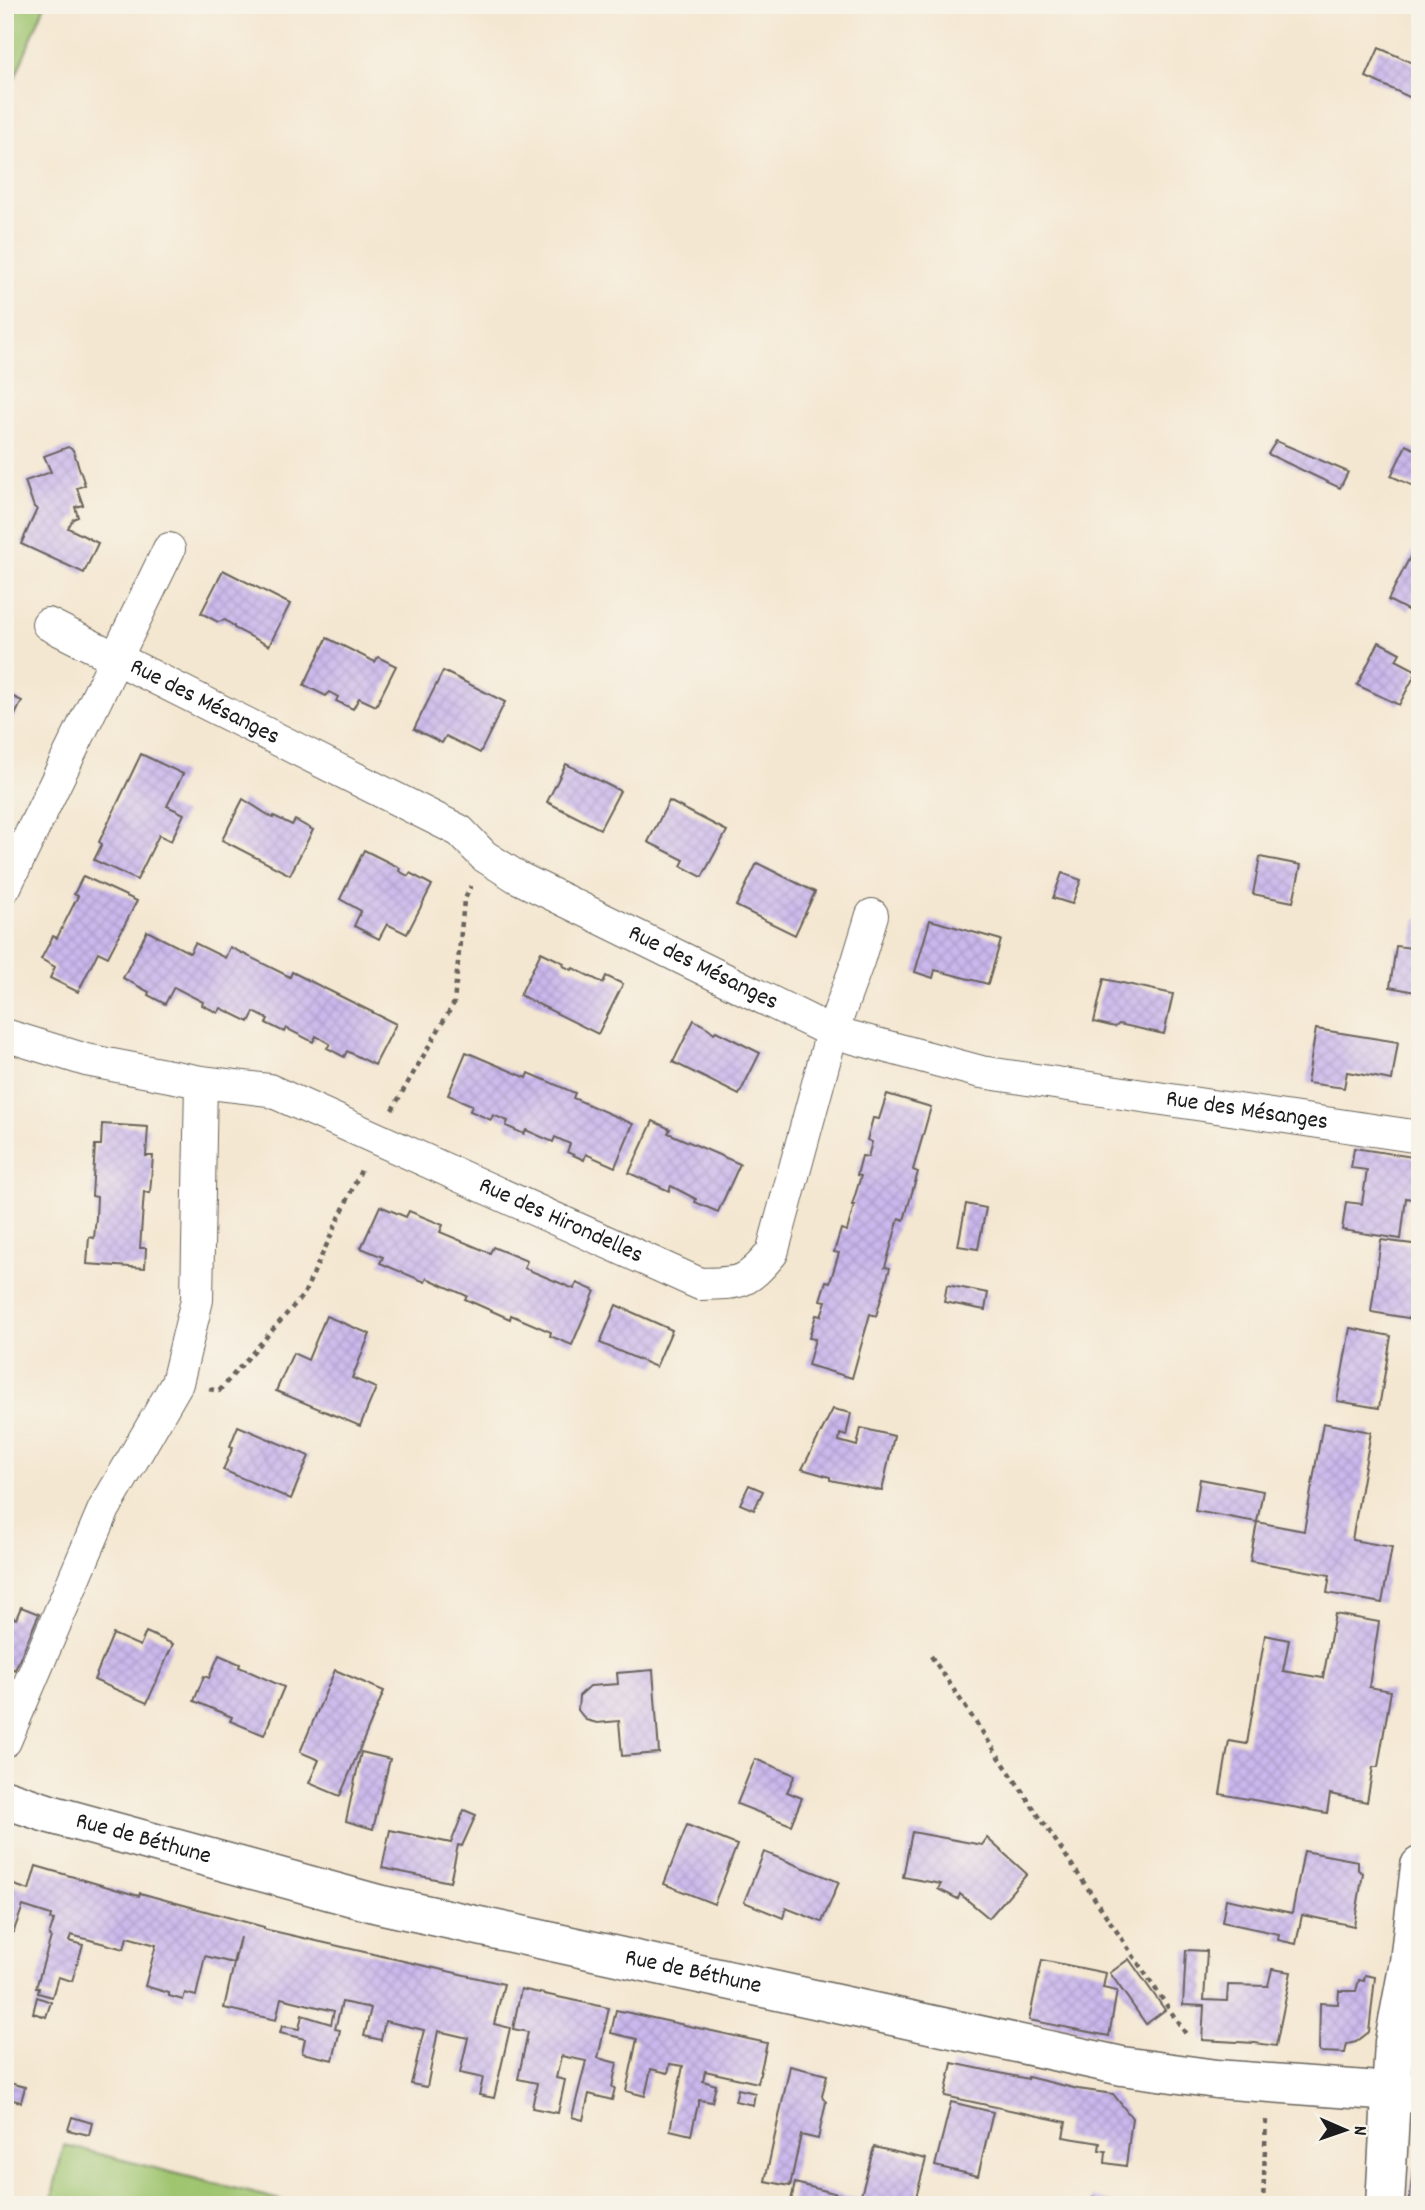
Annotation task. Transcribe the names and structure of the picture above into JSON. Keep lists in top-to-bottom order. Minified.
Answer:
{"streets":{"street":["Rue des Mésanges","Rue des Hirondelles","Rue de Béthune"]},"crossings":[["Rue des Mésanges","Rue des Hirondelles"]],"north":"right"}
